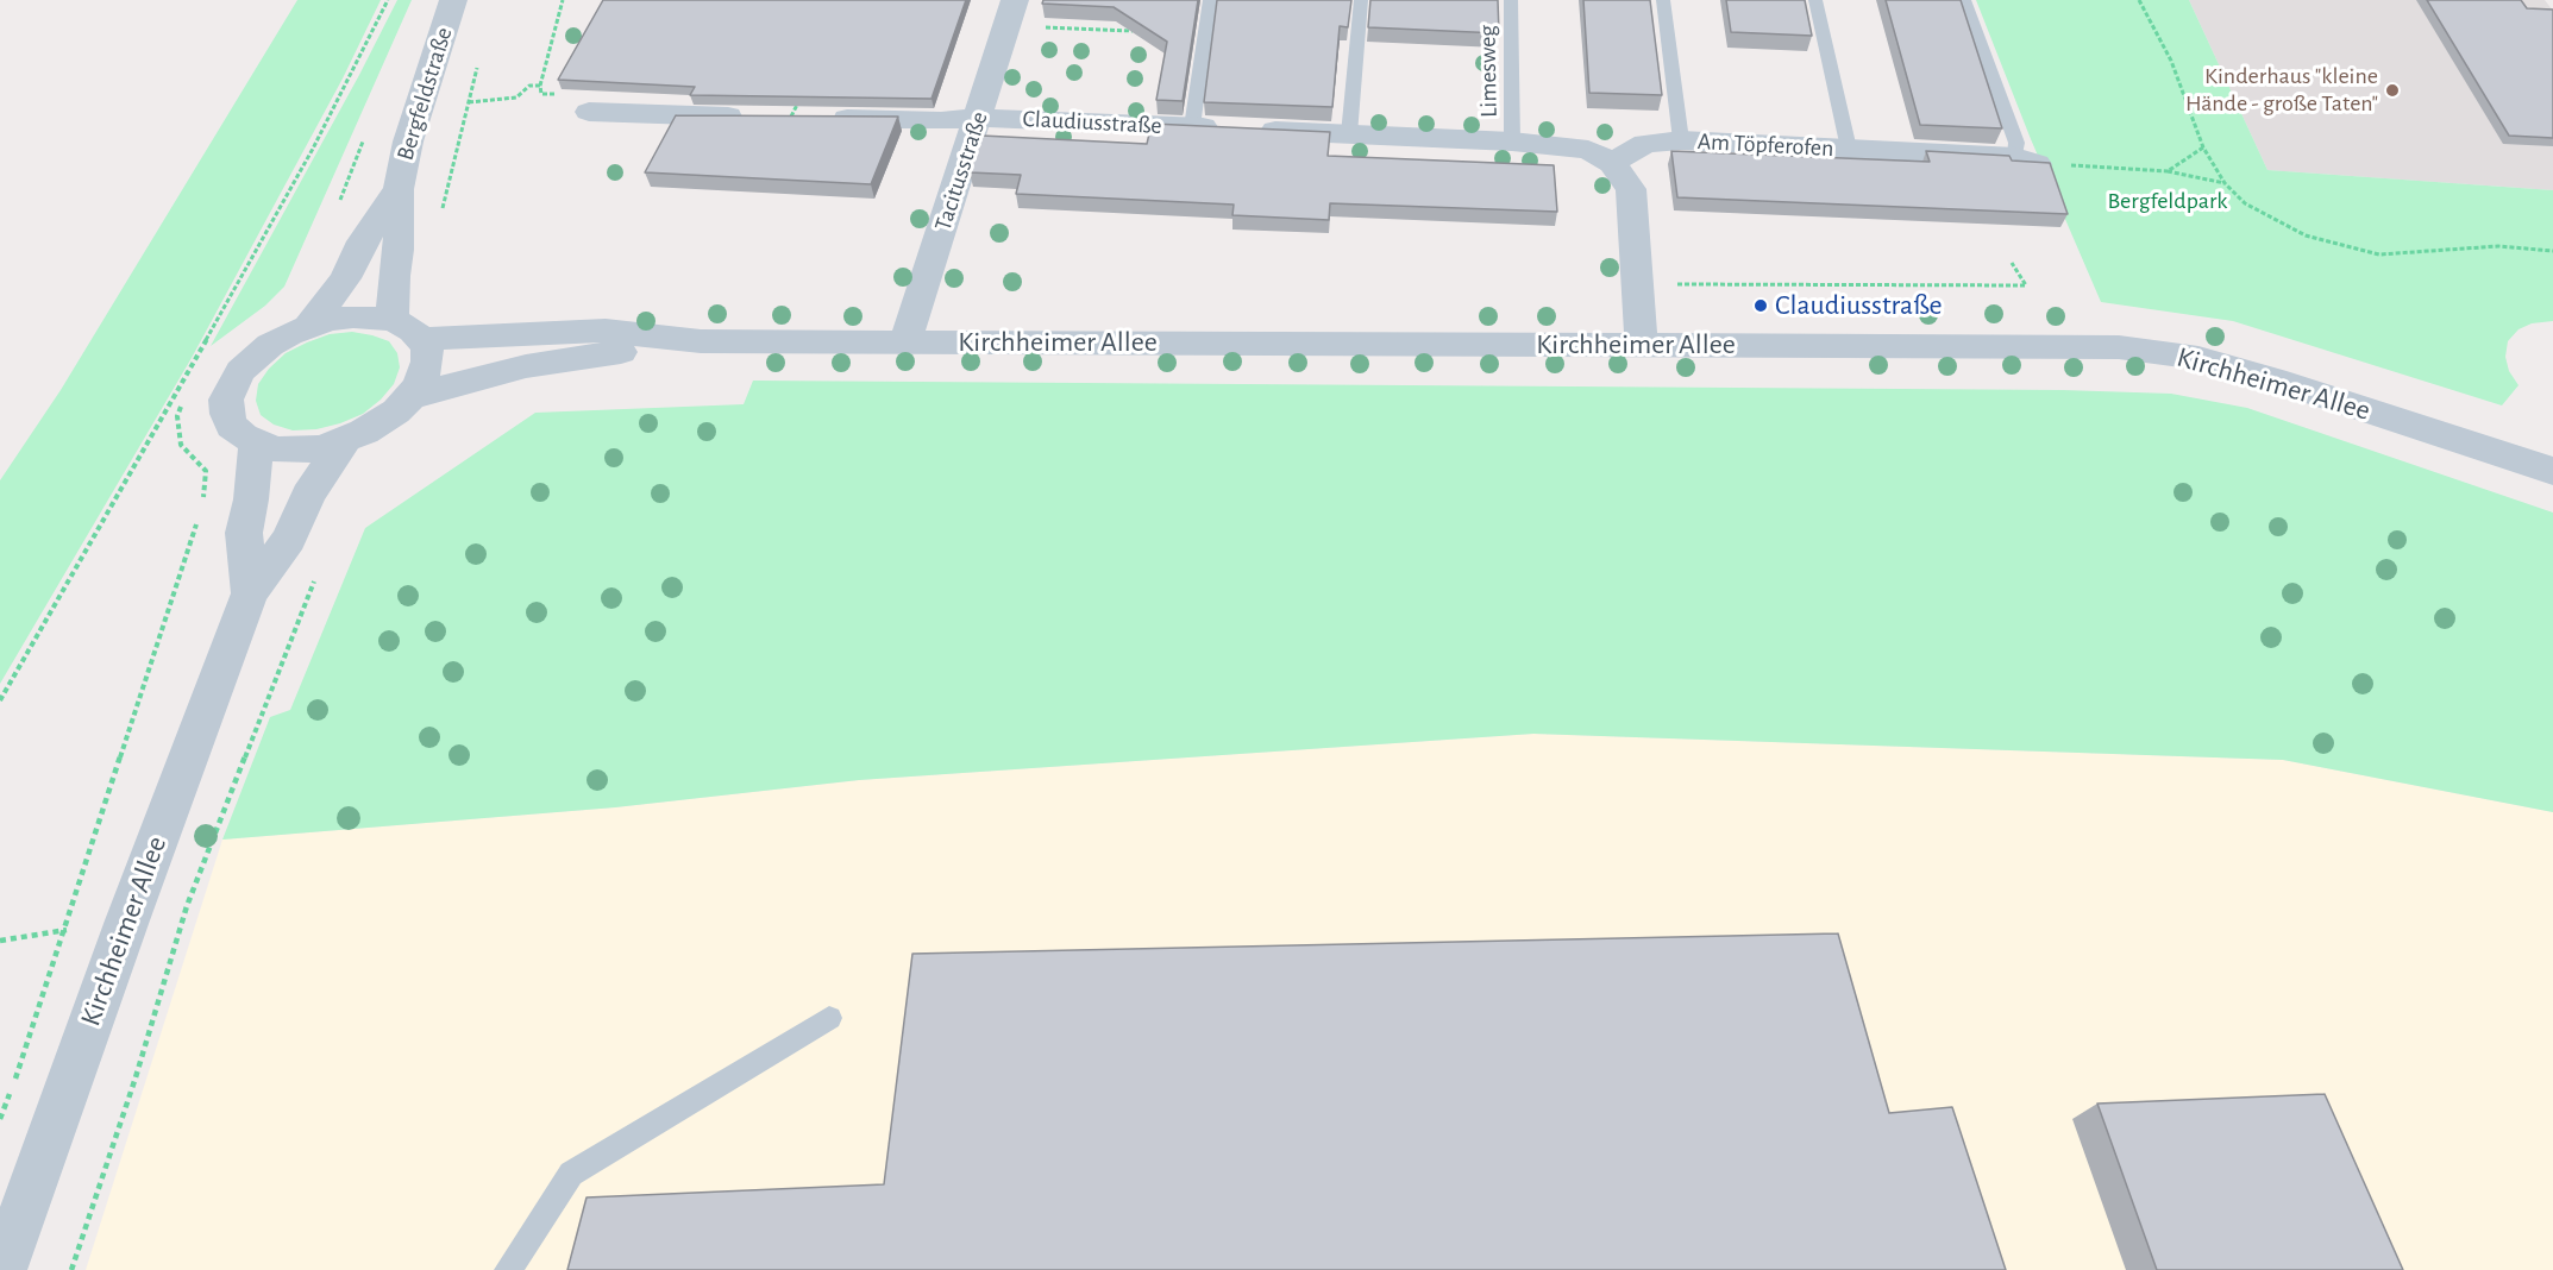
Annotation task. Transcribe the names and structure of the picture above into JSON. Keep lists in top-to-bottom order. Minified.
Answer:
{"streets":{"street":["Bergfeldstraße","Claudiusstraße","Am Töpferofen","Tacitusstraße","Kirchheimer Allee"],"lane":["Limesweg"]},"crossings":[["Limesweg","Claudiusstraße"],["Bergfeldstraße","Kirchheimer Allee"],["Claudiusstraße","Am Töpferofen"],["Claudiusstraße","Tacitusstraße"],["Tacitusstraße","Kirchheimer Allee"]],"parks":["Bergfeldpark"],"places":["Kinderhaus \"kleine Hände - große Taten\"","Claudiusstraße"]}
